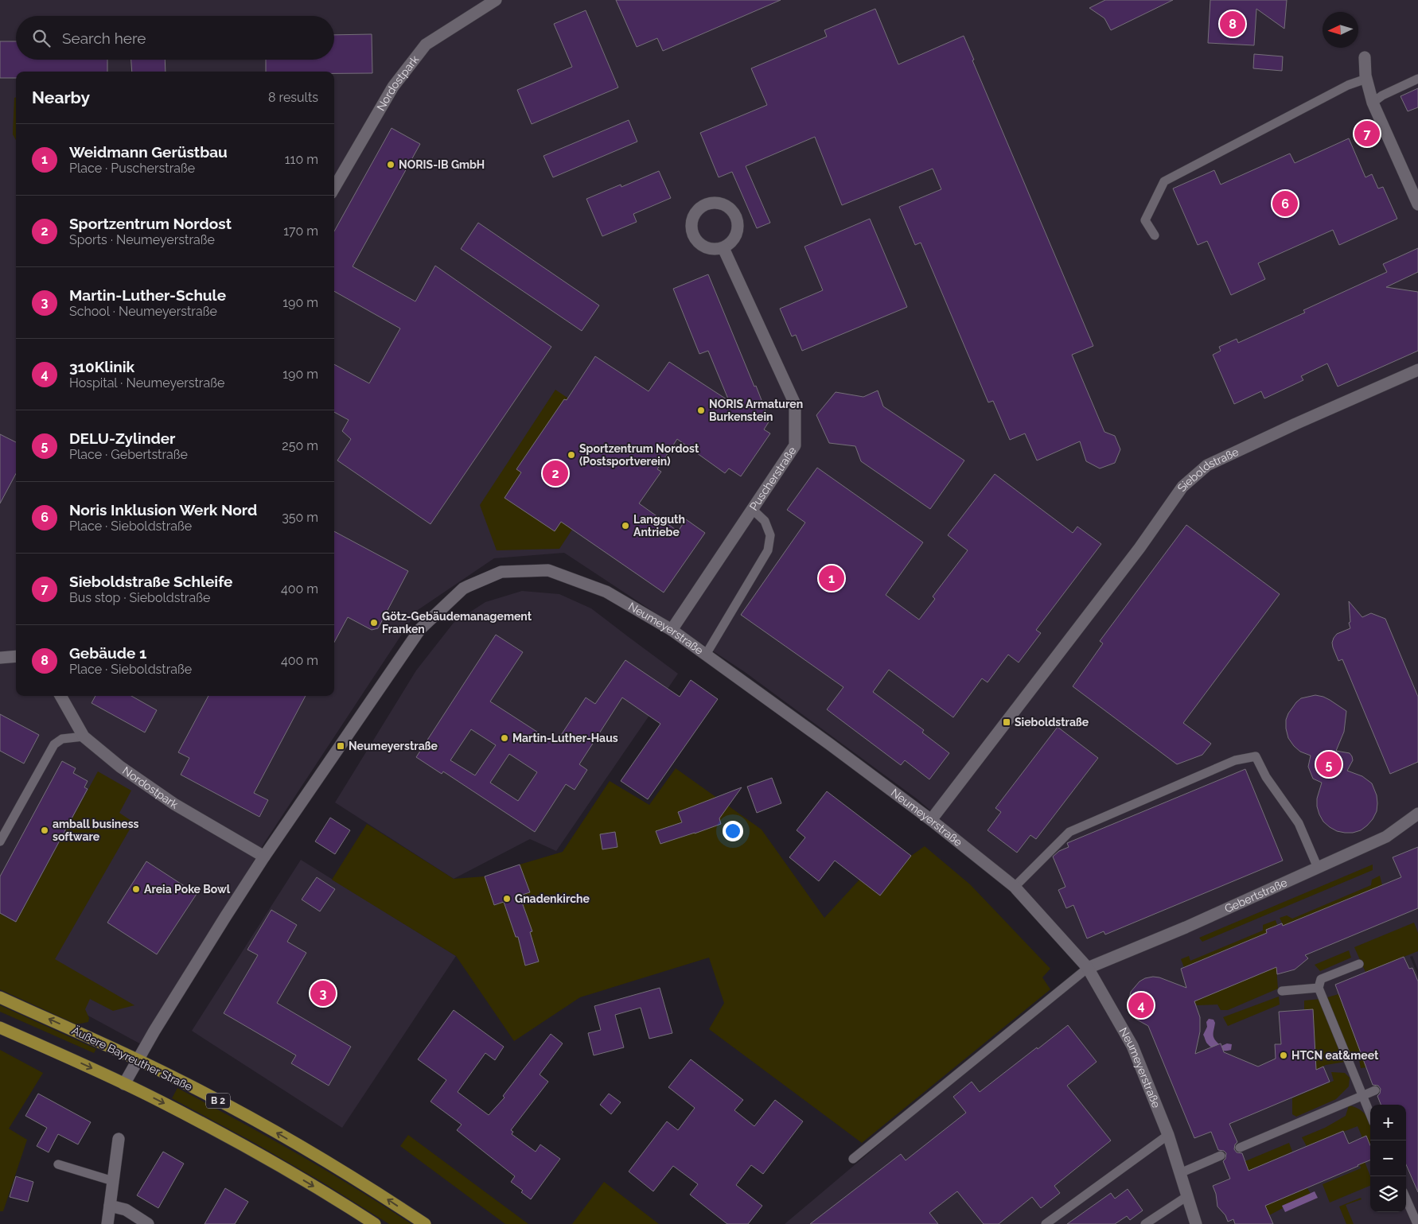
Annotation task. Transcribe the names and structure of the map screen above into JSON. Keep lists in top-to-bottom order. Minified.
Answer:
{"streets":{"main road":["Äußere Bayreuther Straße","B 2"],"street":["Nordostpark","Sieboldstraße","Puscherstraße","Neumeyerstraße","Gebertstraße"]},"crossings":[["Nordostpark","Neumeyerstraße"],["Sieboldstraße","Neumeyerstraße"],["Puscherstraße","Neumeyerstraße"],["Neumeyerstraße","Gebertstraße"],["Neumeyerstraße","Äußere Bayreuther Straße"],["Neumeyerstraße","B 2"]],"places":{"other":["NORIS-IB GmbH","NORIS Armaturen Burkenstein","Sportzentrum Nordost (Postsportverein)","Langguth Antriebe","Götz-Gebäudemanagement Franken","Martin-Luther-Haus","amball business software","Areia Poke Bowl","Gnadenkirche","HTCN eat&meet"],"transit":["Sieboldstraße","Neumeyerstraße"]},"north":"left","page":{"pins":["8","7","6","2","1","5","3","4"],"search":"Search here","heading":["Nearby","8 results"],"list":[{"mark":"1","name":"Weidmann Gerüstbau","note":"Place · Puscherstraße","value":"110 m"},{"mark":"2","name":"Sportzentrum Nordost","note":"Sports · Neumeyerstraße","value":"170 m"},{"mark":"3","name":"Martin-Luther-Schule","note":"School · Neumeyerstraße","value":"190 m"},{"mark":"4","name":"310Klinik","note":"Hospital · Neumeyerstraße","value":"190 m"},{"mark":"5","name":"DELU-Zylinder","note":"Place · Gebertstraße","value":"250 m"},{"mark":"6","name":"Noris Inklusion Werk Nord","note":"Place · Sieboldstraße","value":"350 m"},{"mark":"7","name":"Sieboldstraße Schleife","note":"Bus stop · Sieboldstraße","value":"400 m"},{"mark":"8","name":"Gebäude 1","note":"Place · Sieboldstraße","value":"400 m"}],"map_buttons":["+","−"]}}
